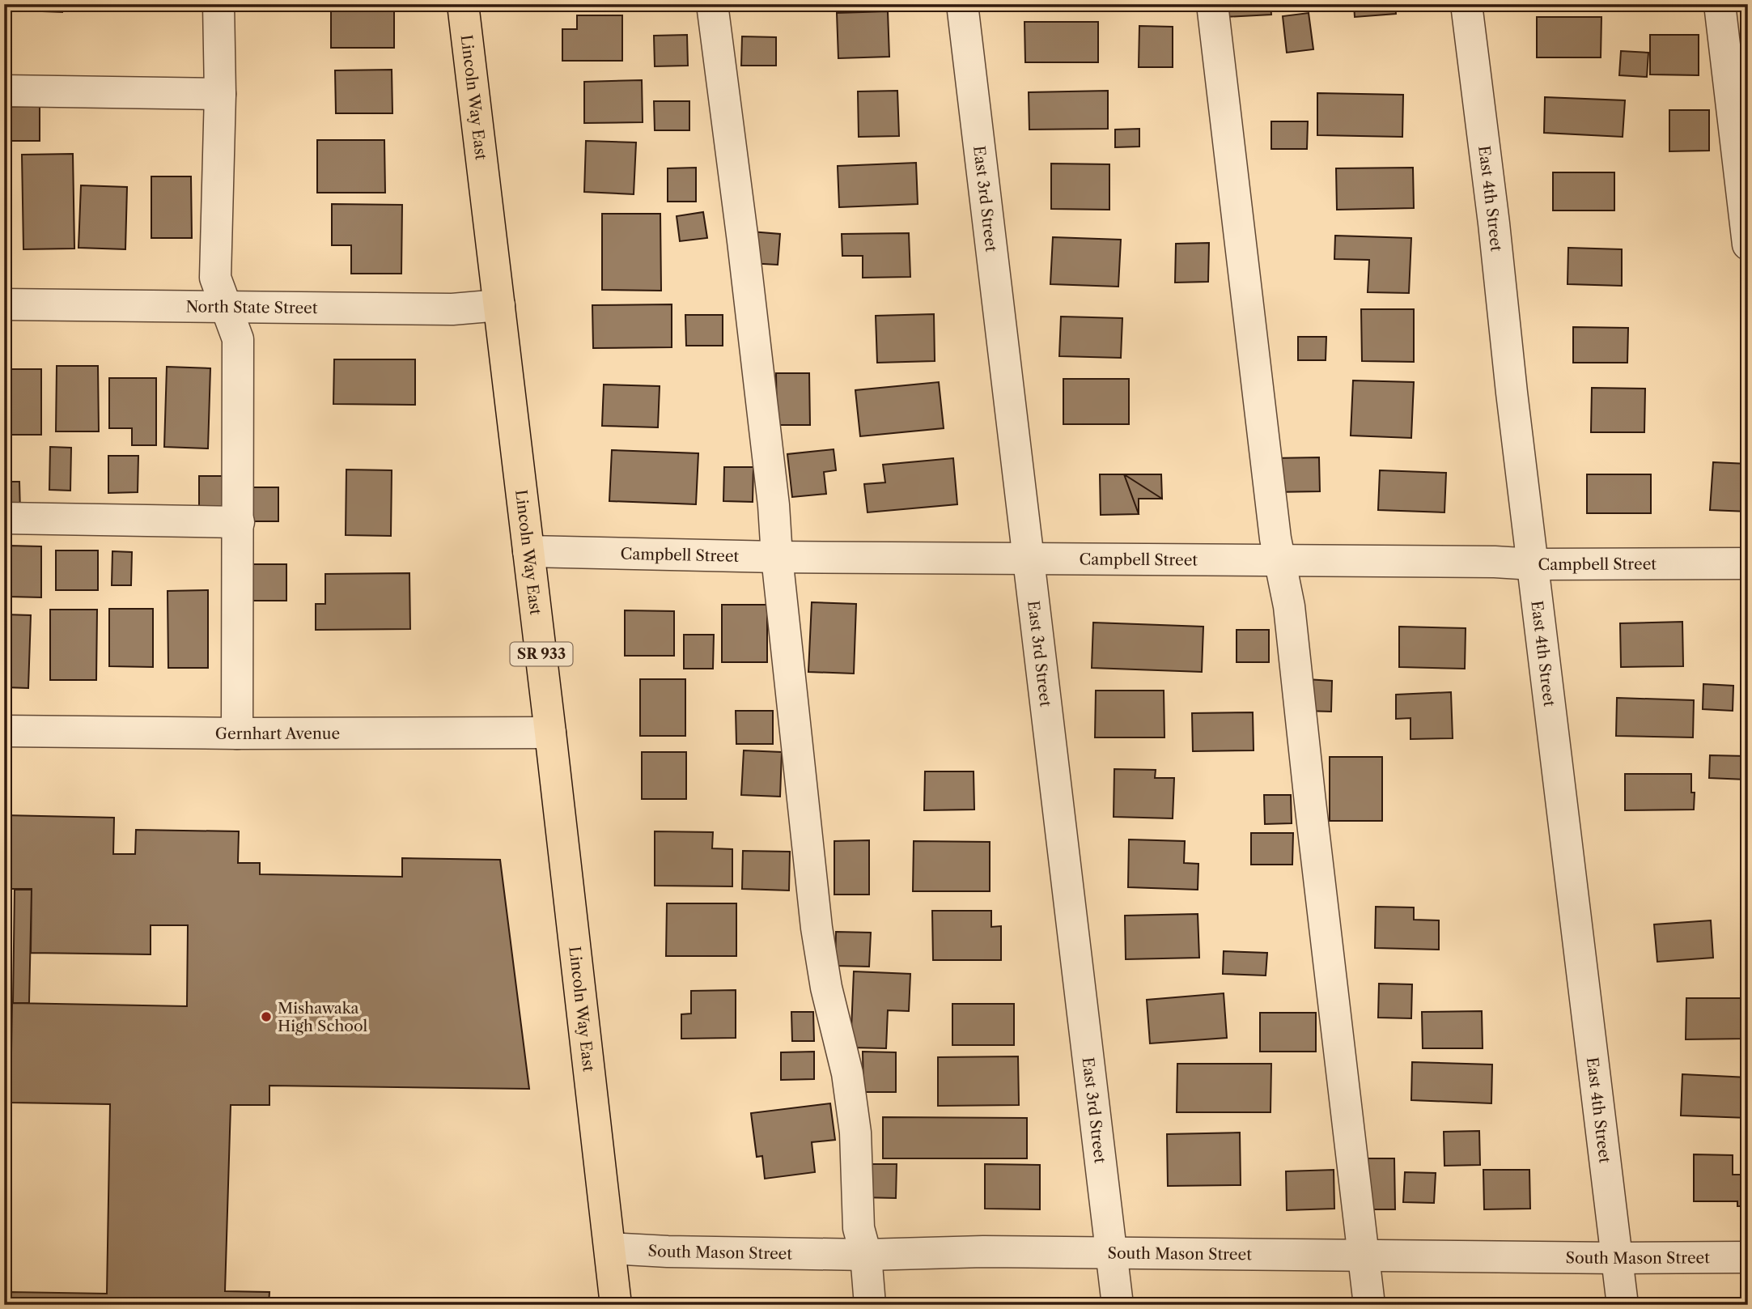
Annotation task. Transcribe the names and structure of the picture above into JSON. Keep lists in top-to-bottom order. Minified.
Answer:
{"streets":{"main road":["Lincoln Way East","SR 933"],"street":["East 4th Street","East 3rd Street","North State Street","Campbell Street","Gernhart Avenue","South Mason Street"]},"crossings":[["Lincoln Way East","North State Street"],["Lincoln Way East","Campbell Street"],["Lincoln Way East","Gernhart Avenue"],["Lincoln Way East","South Mason Street"],["East 4th Street","Campbell Street"],["East 4th Street","South Mason Street"],["East 3rd Street","Campbell Street"],["East 3rd Street","South Mason Street"]],"places":["Mishawaka High School"]}
